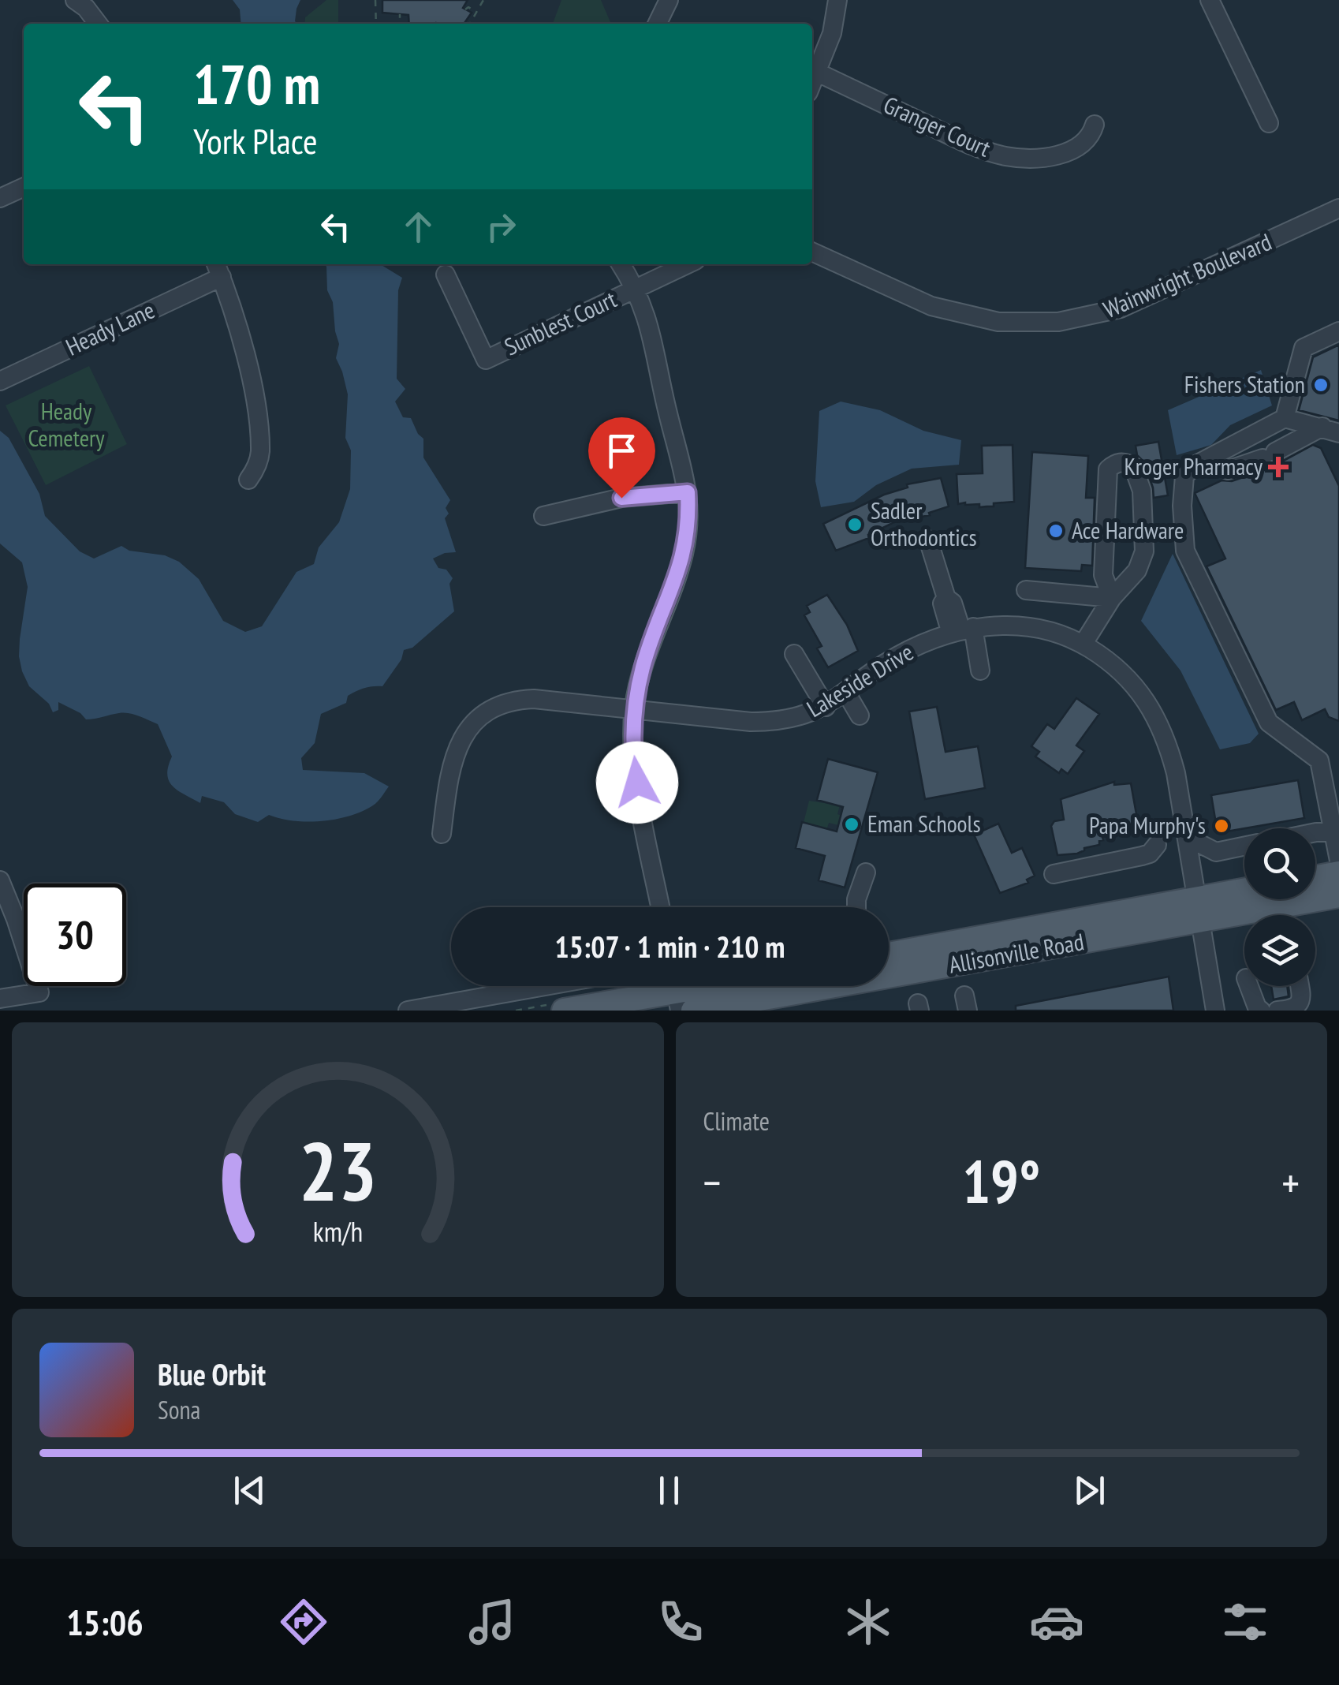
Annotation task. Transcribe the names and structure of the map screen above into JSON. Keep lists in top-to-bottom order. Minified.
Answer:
{"streets":{"main road":["Allisonville Road"],"street":["Granger Court","Wainwright Boulevard","Sunblest Court","Heady Lane","Lakeside Drive"]},"crossings":[["Lakeside Drive","Allisonville Road"]],"parks":["Heady Cemetery"],"places":{"other":["Fishers Station","Sadler Orthodontics","Ace Hardware","Eman Schools","Papa Murphy's"],"health":["Kroger Pharmacy"]},"page":{"turn":["170 m","York Place"],"limit":"30","trip":"15:07 · 1 min · 210 m","tile":"Climate","heat":["−","19°","+"],"song":["Blue Orbit","Sona"],"tabs":"15:06","gauge":["23","km/h"]}}
